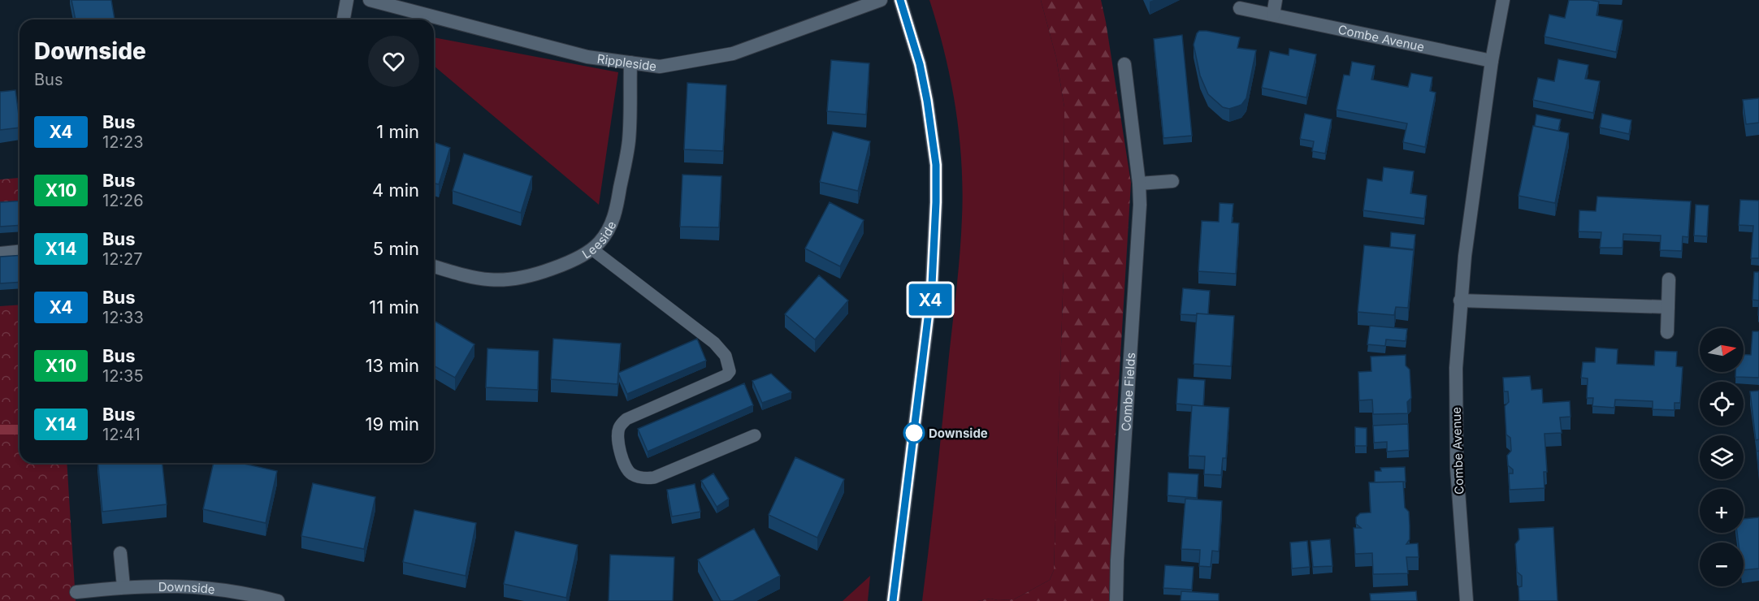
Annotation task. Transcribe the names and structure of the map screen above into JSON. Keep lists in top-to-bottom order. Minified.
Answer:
{"streets":{"street":["Combe Avenue","Rippleside","Leeside","Combe Fields","Downside"]},"crossings":[["Rippleside","Leeside"]],"places":["Downside"],"lines":["bus line X4"],"north":"right","page":{"on_map":"X4","heading":["Downside","Bus"],"list":[{"mark":"X4","name":"Bus","note":"12:23","value":"1 min"},{"mark":"X10","name":"Bus","note":"12:26","value":"4 min"},{"mark":"X14","name":"Bus","note":"12:27","value":"5 min"},{"mark":"X4","name":"Bus","note":"12:33","value":"11 min"},{"mark":"X10","name":"Bus","note":"12:35","value":"13 min"},{"mark":"X14","name":"Bus","note":"12:41","value":"19 min"}],"map_buttons":["+","−"]}}
